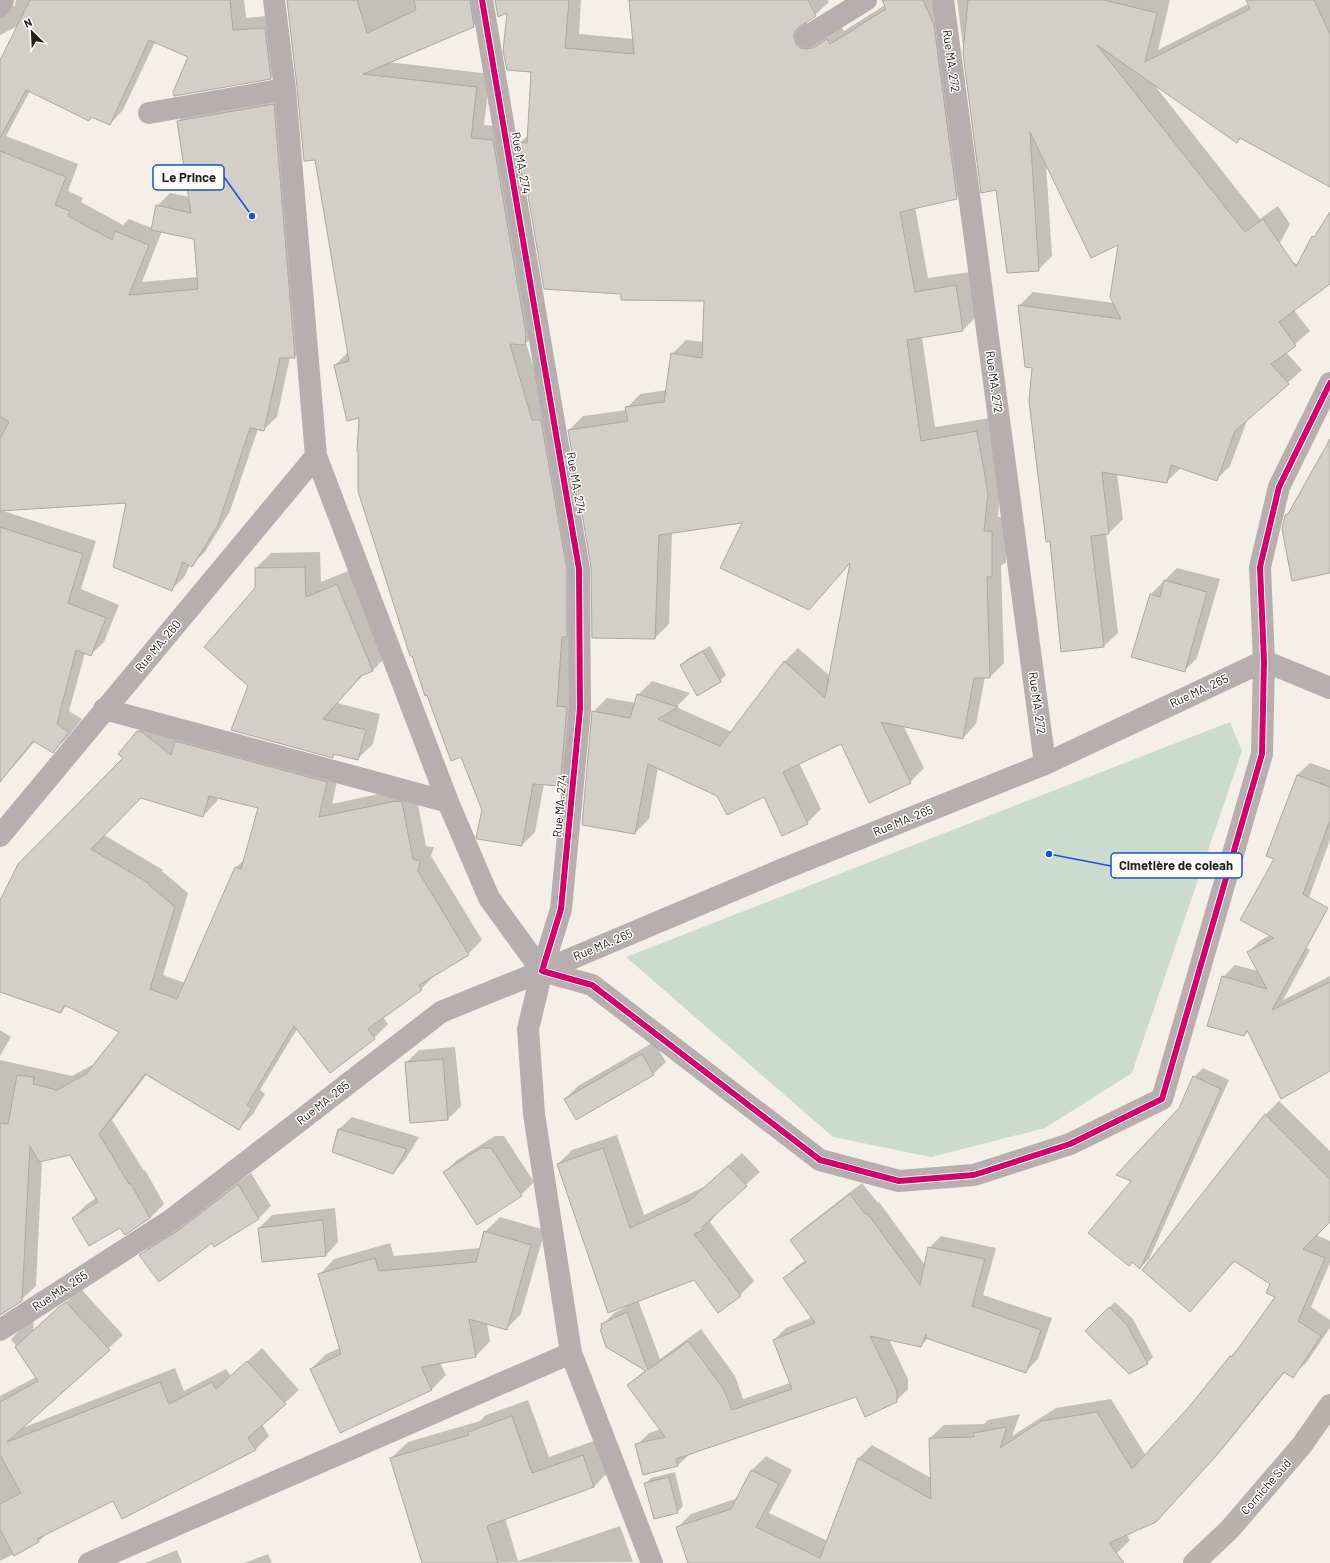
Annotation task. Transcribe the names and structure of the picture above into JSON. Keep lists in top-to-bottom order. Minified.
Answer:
{"streets":{"main road":["Corniche Sud"],"street":["Rue MA. 272","Rue MA. 274","Rue MA. 260","Rue MA. 265"]},"crossings":[["Rue MA. 272","Rue MA. 265"],["Rue MA. 274","Rue MA. 265"]],"places":["Le Prince","Cimetière de coleah"],"north":"top left"}
